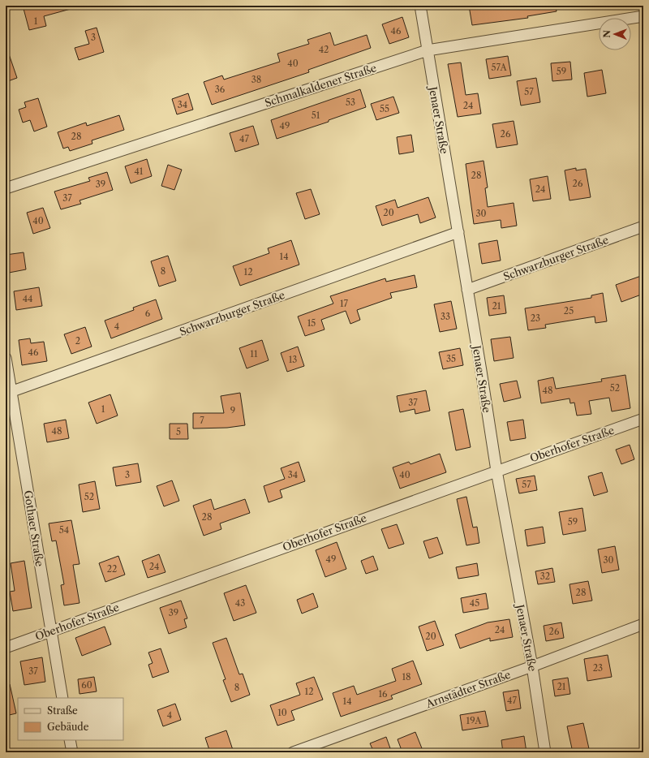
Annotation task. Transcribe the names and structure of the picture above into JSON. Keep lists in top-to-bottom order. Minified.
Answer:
{"streets":{"street":["Schmalkaldener Straße","Jenaer Straße","Schwarzburger Straße","Oberhofer Straße","Gothaer Straße","Arnstädter Straße"]},"crossings":[["Schmalkaldener Straße","Jenaer Straße"],["Jenaer Straße","Schwarzburger Straße"],["Jenaer Straße","Oberhofer Straße"],["Jenaer Straße","Arnstädter Straße"],["Schwarzburger Straße","Gothaer Straße"],["Oberhofer Straße","Gothaer Straße"]],"house_numbers":["1","46","3","42","40","57A","59","38","36","57","53","34","24","55","51","49","26","28","47","41","28","26","39","24","37","20","30","40","14","8","12","44","17","21","25","6","33","23","15","4","2","46","11","35","13","52","48","37","1","9","7","48","5","3","34","40","57","52","28","59","54","49","30","24","22","32","28","43","45","39","24","26","20","23","37","18","60","21","8","12","16","47","14","10","4","19A"],"legend":["Straße","Gebäude"],"north":"left"}
